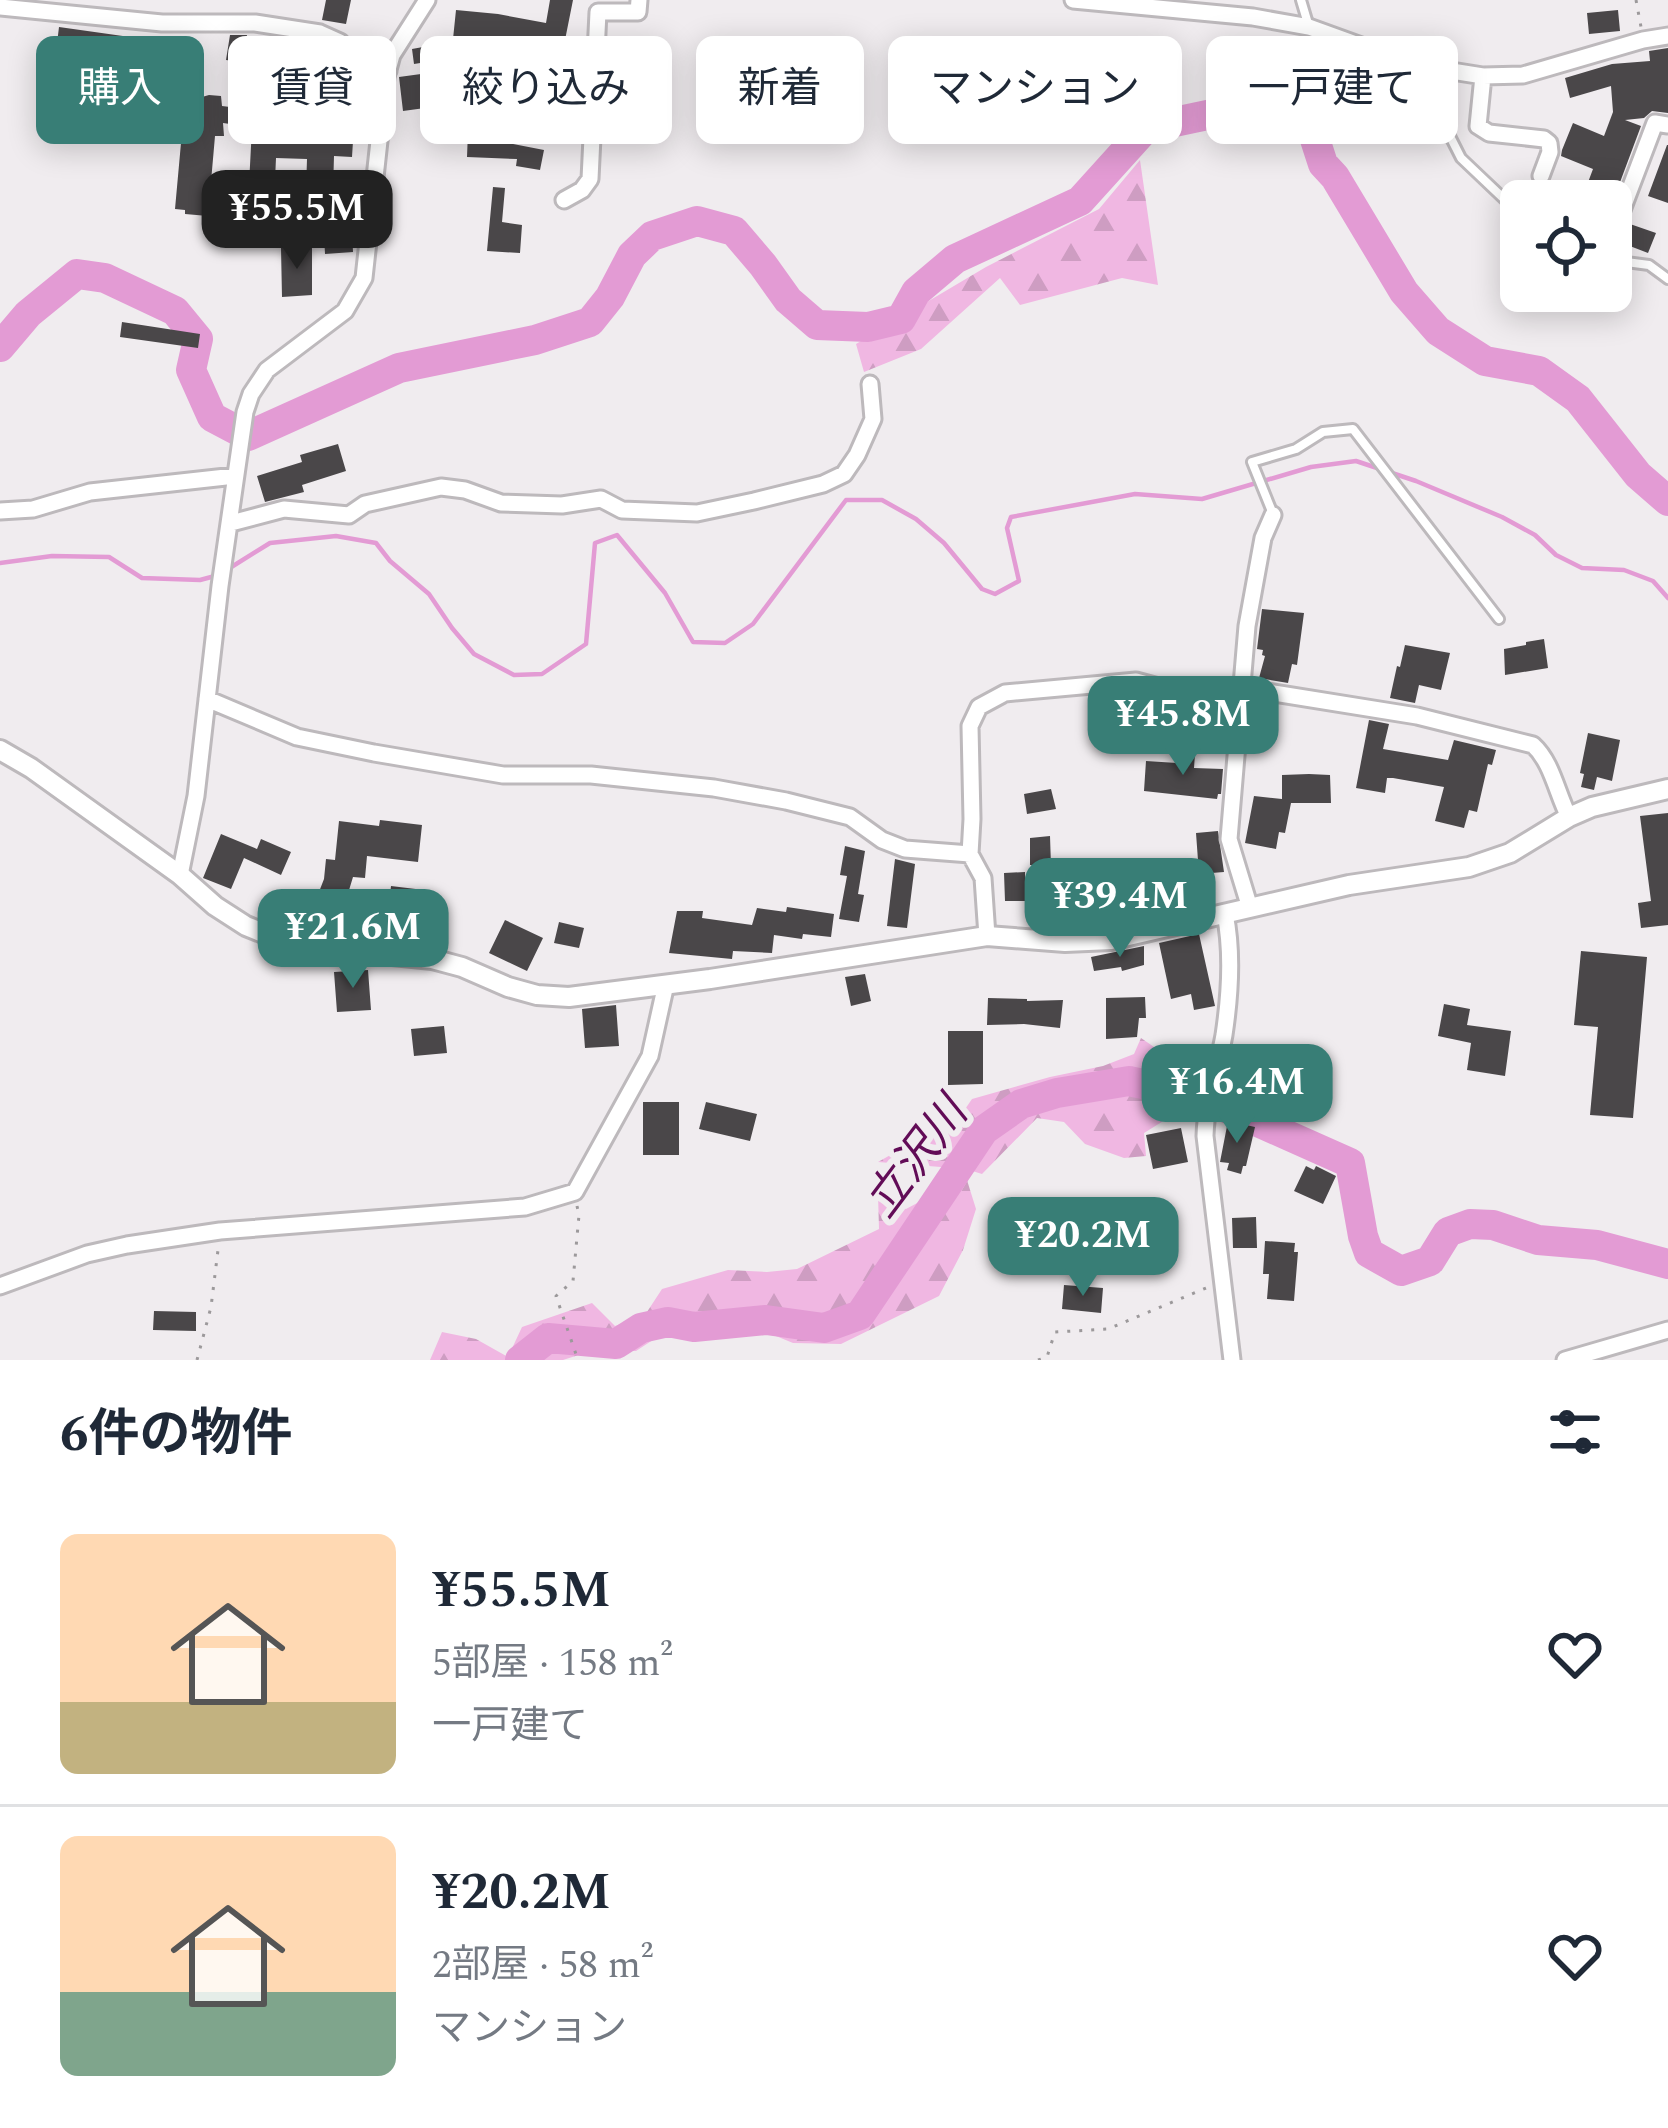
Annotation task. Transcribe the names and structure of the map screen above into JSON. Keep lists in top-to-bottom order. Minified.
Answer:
{"water":["立沢川"],"page":{"chip":["購入","賃貸","絞り込み","新着","マンション","一戸建て"],"price":["¥55.5M","¥45.8M","¥39.4M","¥21.6M","¥16.4M","¥20.2M"],"heading":"6件の物件","list":[{"name":"¥55.5M","note":"5部屋 · 158 m² · 一戸建て"},{"name":"¥20.2M","note":"2部屋 · 58 m² · マンション"}]}}
